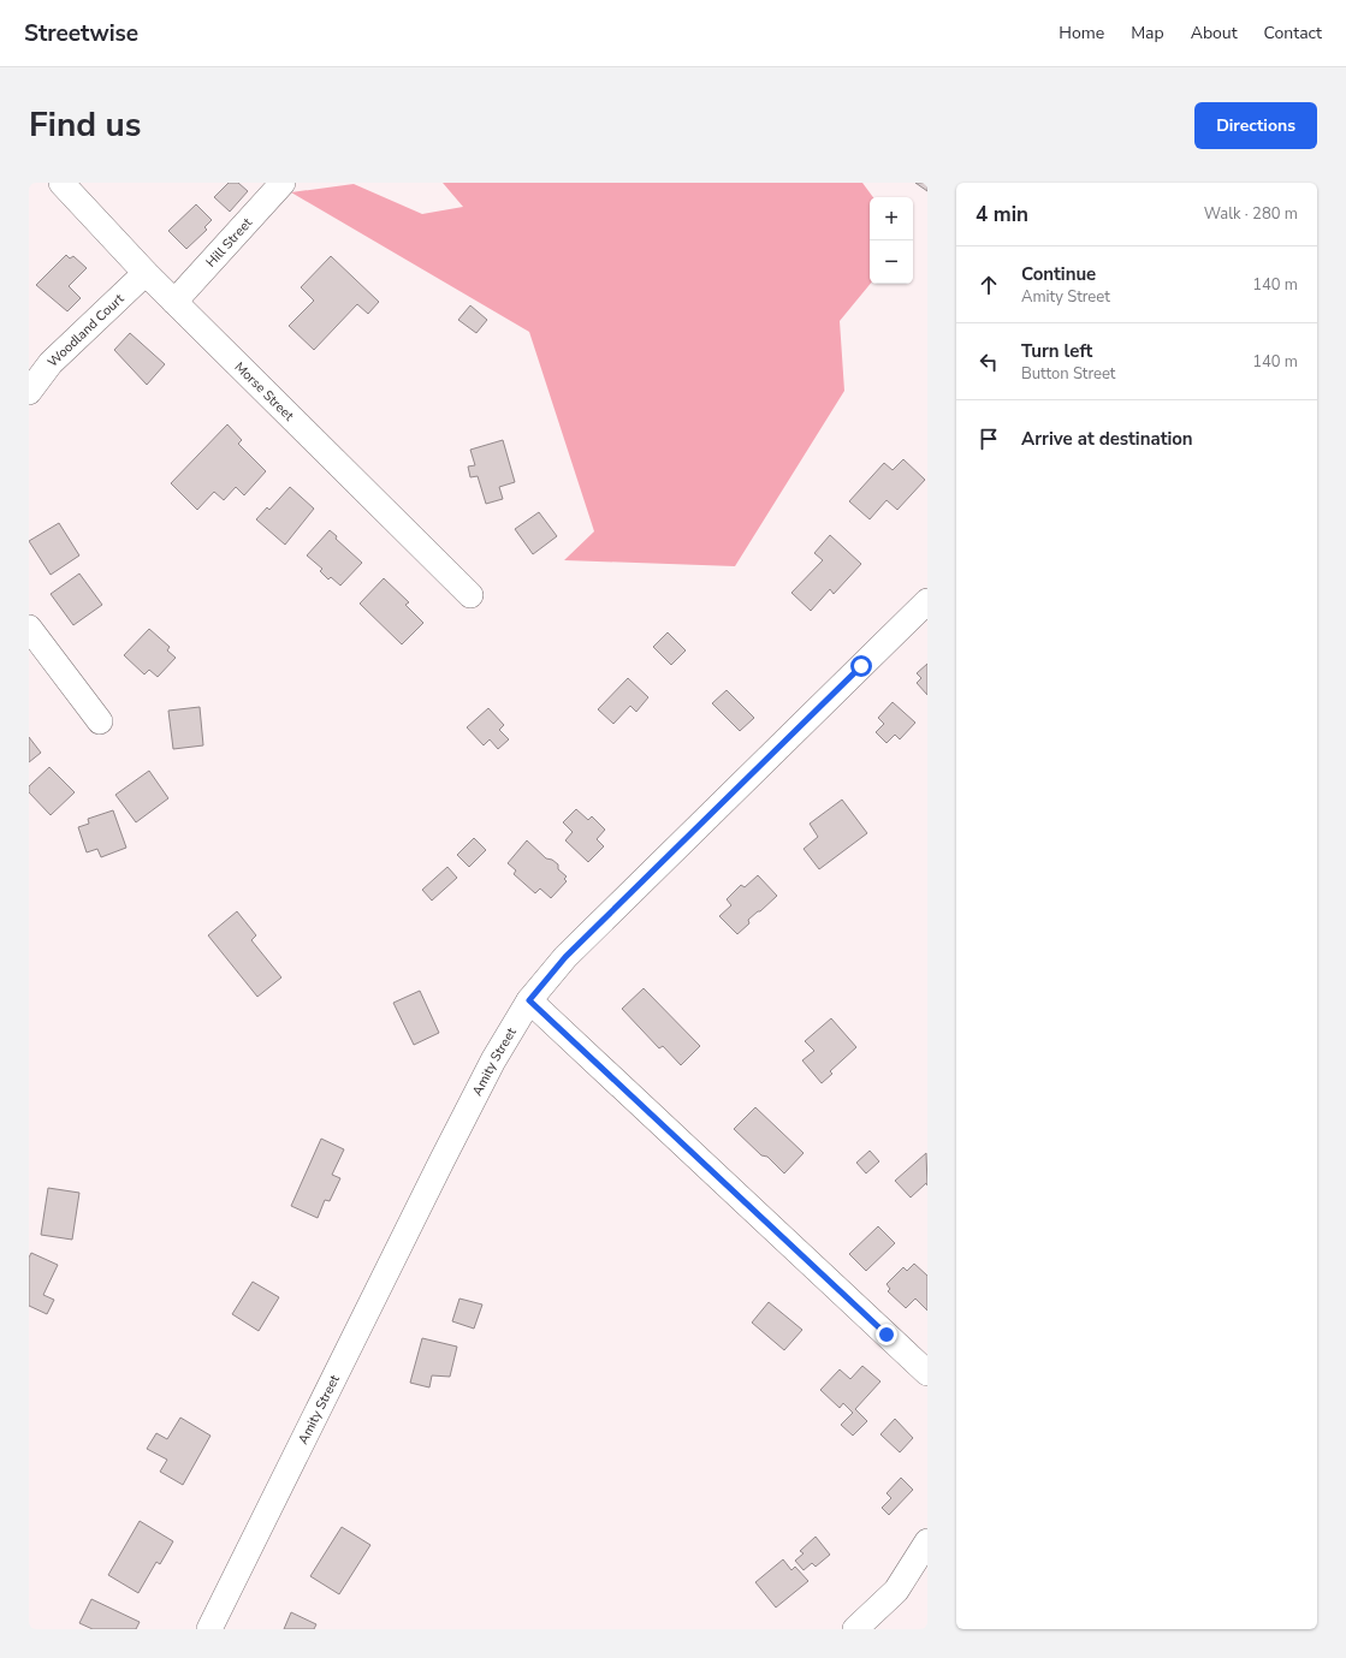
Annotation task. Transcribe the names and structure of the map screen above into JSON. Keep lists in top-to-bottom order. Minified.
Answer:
{"streets":{"street":["Hill Street","Woodland Court","Morse Street","Amity Street"]},"crossings":[["Hill Street","Morse Street"],["Woodland Court","Morse Street"]],"page":{"header":"Streetwise","nav":["Home","Map","About","Contact"],"title":"Find us","buttons":"Directions","heading":["4 min","Walk · 280 m"],"map_buttons":["+","−"],"list":[["Continue","Amity Street","140 m"],["Turn left","Button Street","140 m"],"Arrive at destination"]}}
